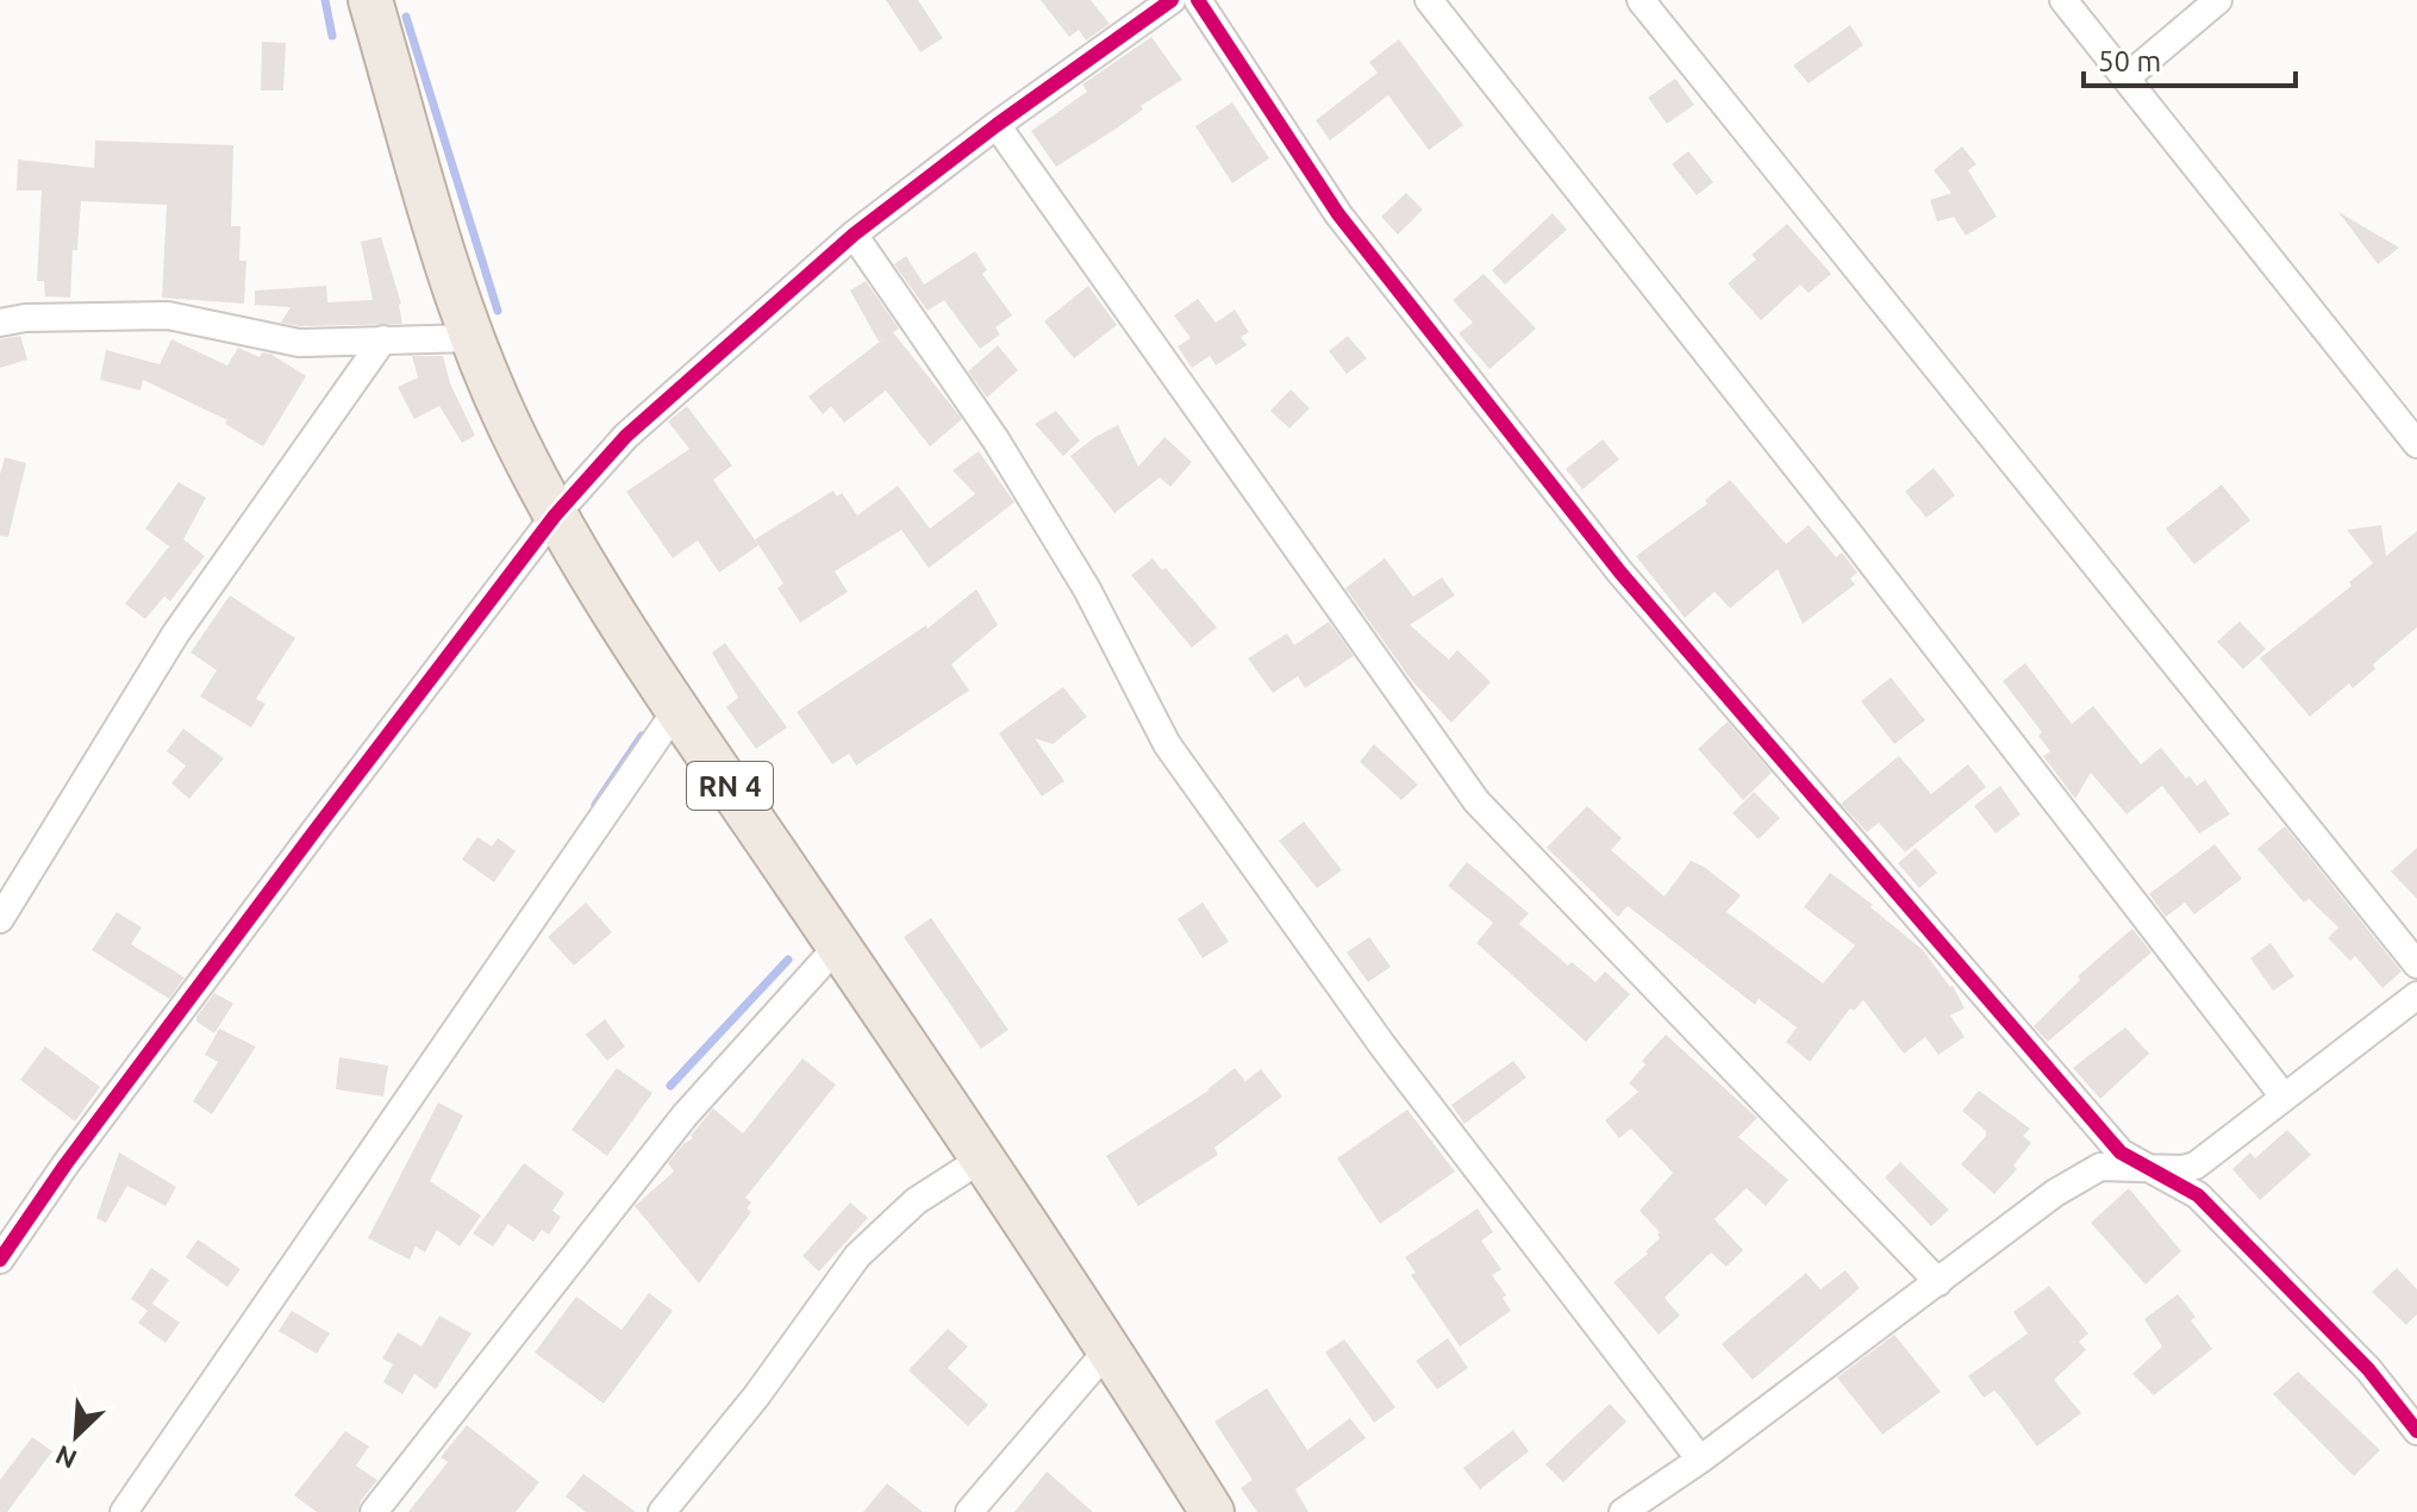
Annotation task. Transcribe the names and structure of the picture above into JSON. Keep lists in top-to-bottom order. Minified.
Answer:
{"streets":{"main road":["RN 4"]},"scale_bar":"50 m","north":"bottom left"}
